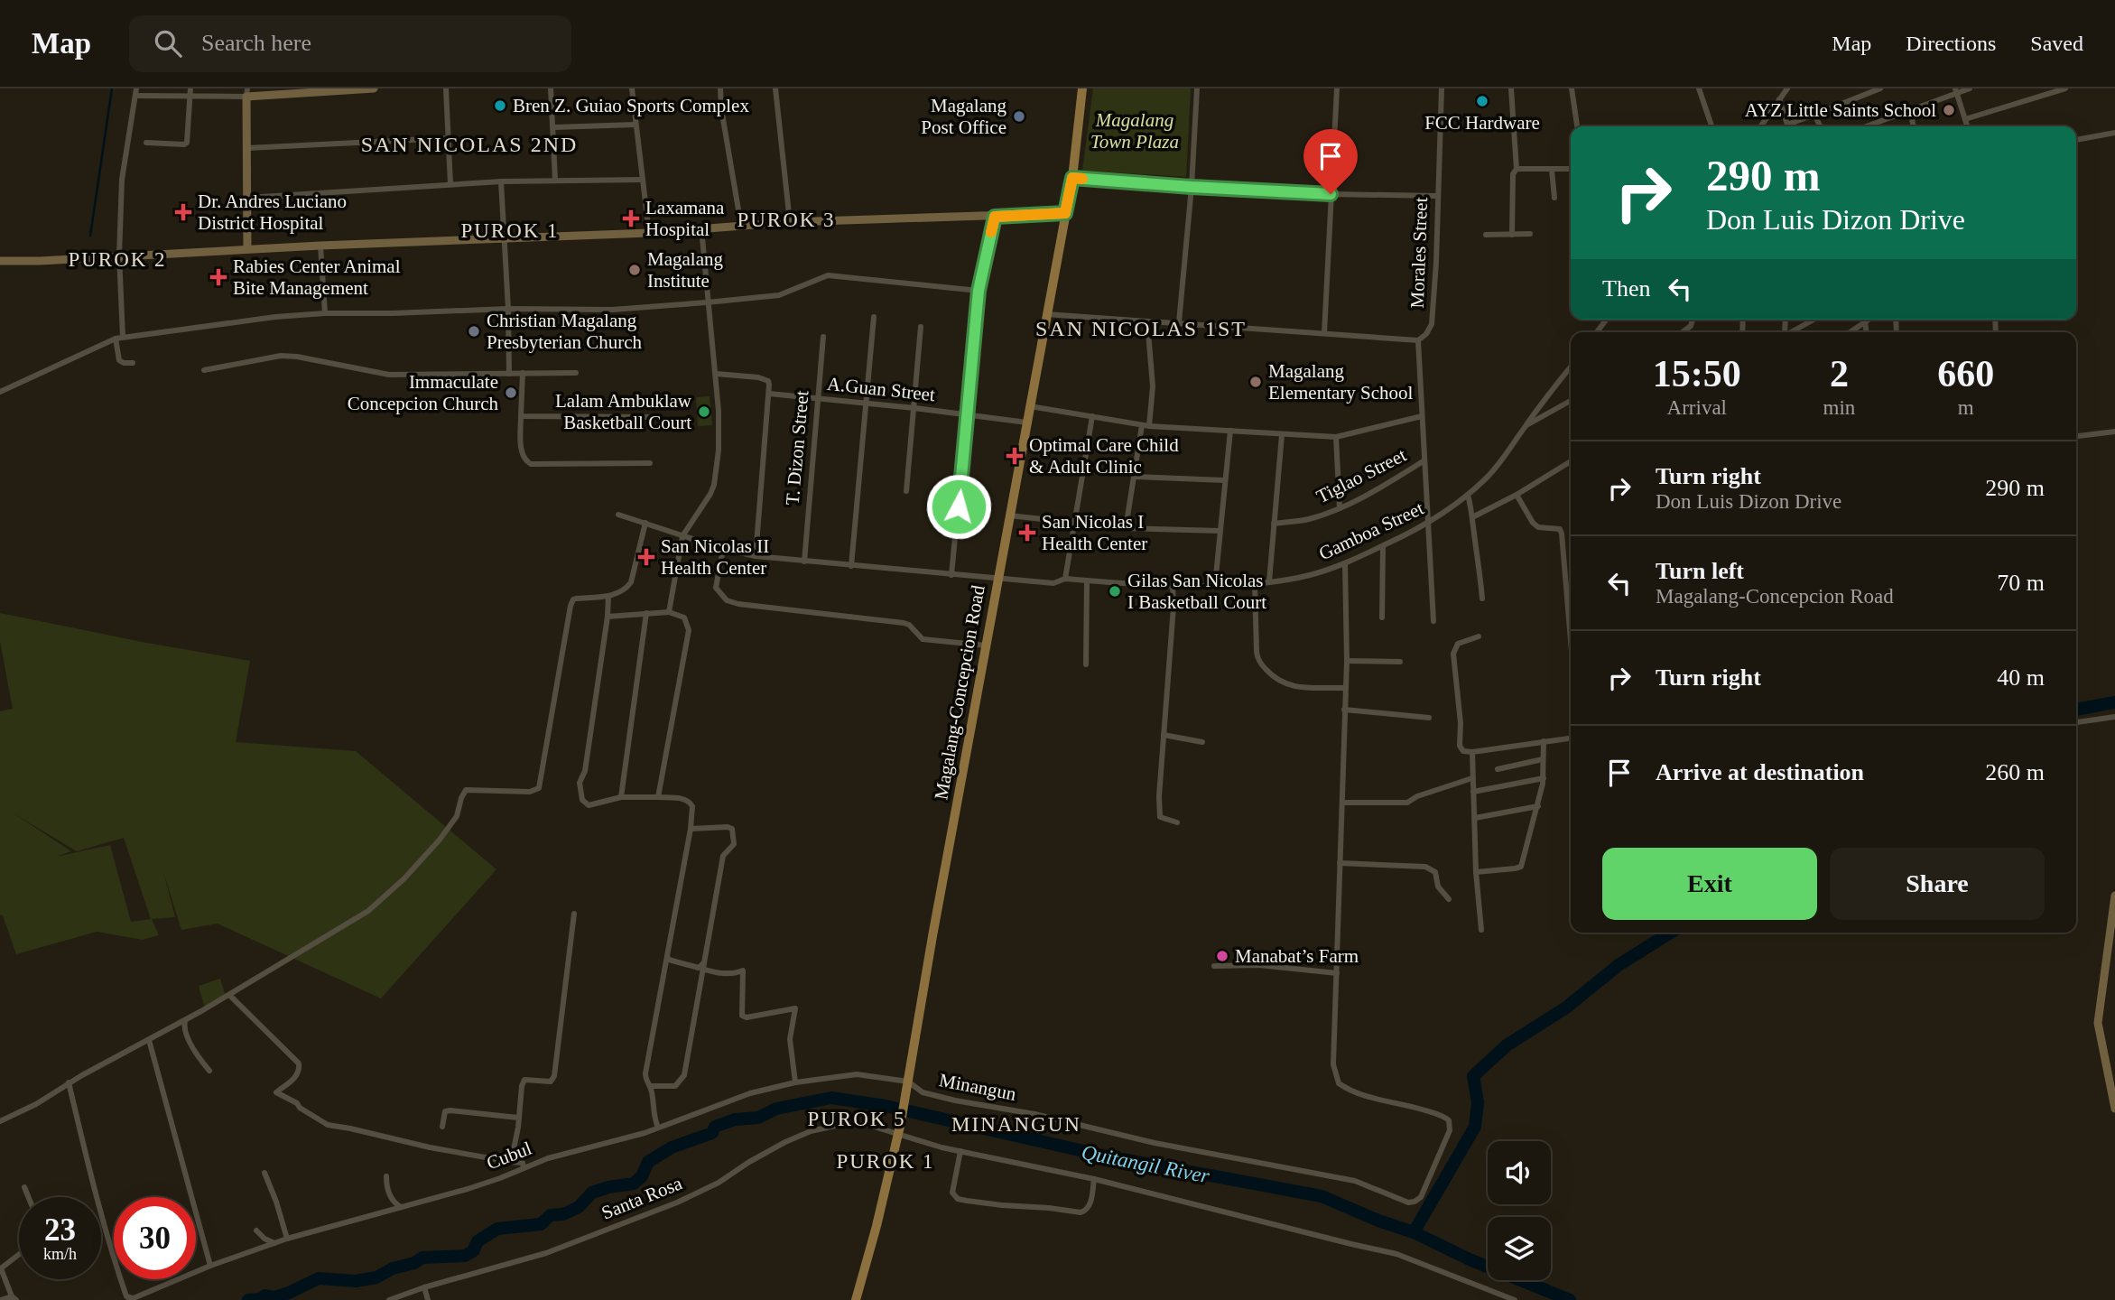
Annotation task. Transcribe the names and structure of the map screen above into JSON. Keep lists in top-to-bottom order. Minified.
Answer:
{"streets":{"main road":["Magalang-Concepcion Road"],"street":["Morales Street","A.Guan Street","T. Dizon Street","Tiglao Street","Gamboa Street","Minangun","Cubul","Santa Rosa"]},"crossings":[["A.Guan Street","T. Dizon Street"],["A.Guan Street","Magalang-Concepcion Road"],["T. Dizon Street","Gamboa Street"],["Gamboa Street","Magalang-Concepcion Road"],["Magalang-Concepcion Road","Minangun"],["Magalang-Concepcion Road","Cubul"],["Magalang-Concepcion Road","Santa Rosa"],["Minangun","Cubul"]],"districts":["SAN NICOLAS 2ND","PUROK 3","PUROK 1","PUROK 2","SAN NICOLAS 1ST","PUROK 5","MINANGUN","PUROK 1"],"water":["Quitangil River"],"parks":["Magalang Town Plaza"],"places":{"other":["FCC Hardware","Bren Z. Guiao Sports Complex","AYZ Little Saints School","Magalang Post Office","Magalang Institute","Christian Magalang Presbyterian Church","Magalang Elementary School","Immaculate Concepcion Church","Lalam Ambuklaw Basketball Court","Gilas San Nicolas I Basketball Court","Manabat’s Farm"],"health":["Dr. Andres Luciano District Hospital","Laxamana Hospital","Rabies Center Animal Bite Management","Optimal Care Child & Adult Clinic","San Nicolas I Health Center","San Nicolas II Health Center"]},"page":{"header":"Map","search":"Search here","nav":["Map","Directions","Saved"],"turn":["290 m","Don Luis Dizon Drive"],"then":"Then","eta":["15:50","Arrival","2","min","660","m"],"list":[{"name":"Turn right","note":"Don Luis Dizon Drive","value":"290 m"},{"name":"Turn left","note":"Magalang-Concepcion Road","value":"70 m"},{"name":"Turn right","value":"40 m"},{"name":"Arrive at destination","value":"260 m"}],"buttons":["Exit","Share"],"speed":"23 km/h","limit":"30"}}
